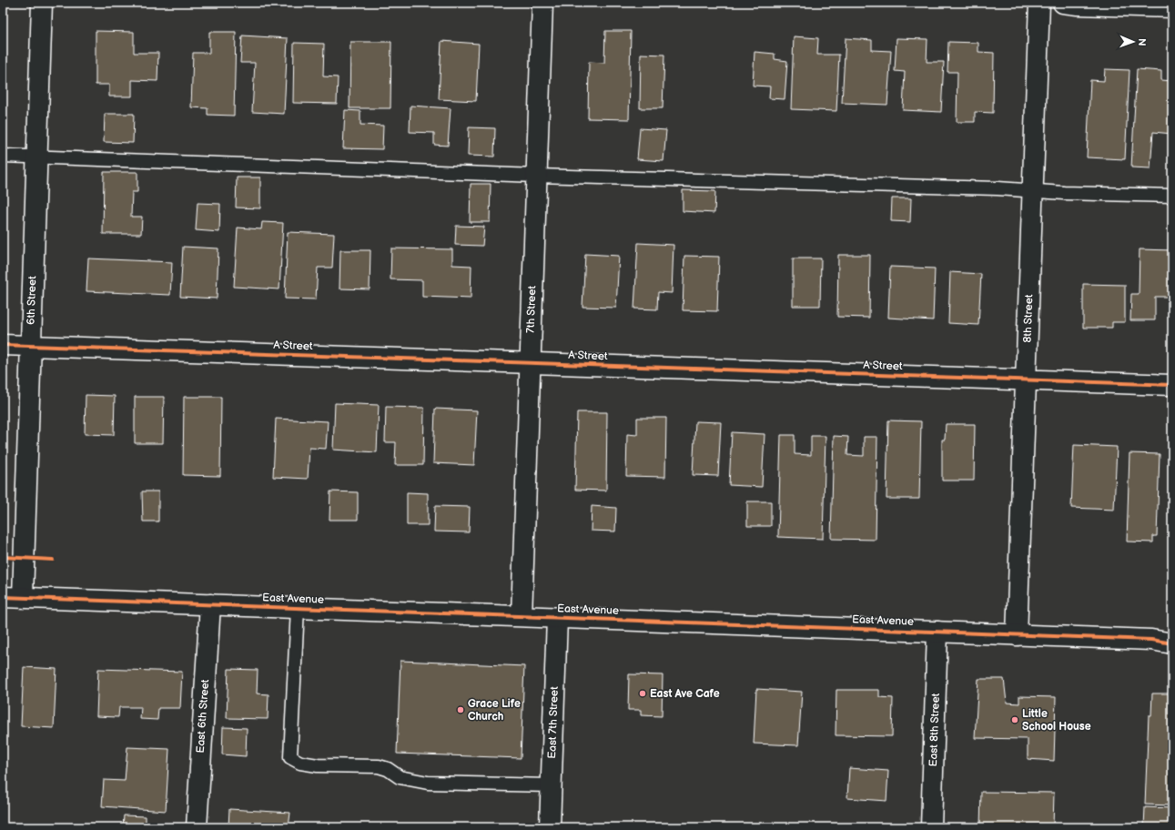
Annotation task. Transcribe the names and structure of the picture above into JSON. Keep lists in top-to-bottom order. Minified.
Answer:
{"streets":{"street":["6th Street","7th Street","8th Street","A Street","East Avenue","East 6th Street","East 7th Street","East 8th Street"]},"crossings":[["6th Street","A Street"],["6th Street","East Avenue"],["7th Street","A Street"],["7th Street","East Avenue"],["8th Street","A Street"],["8th Street","East Avenue"],["East Avenue","East 6th Street"],["East Avenue","East 7th Street"],["East Avenue","East 8th Street"]],"places":["East Ave Cafe","Grace Life Church","Little School House"],"north":"right"}
